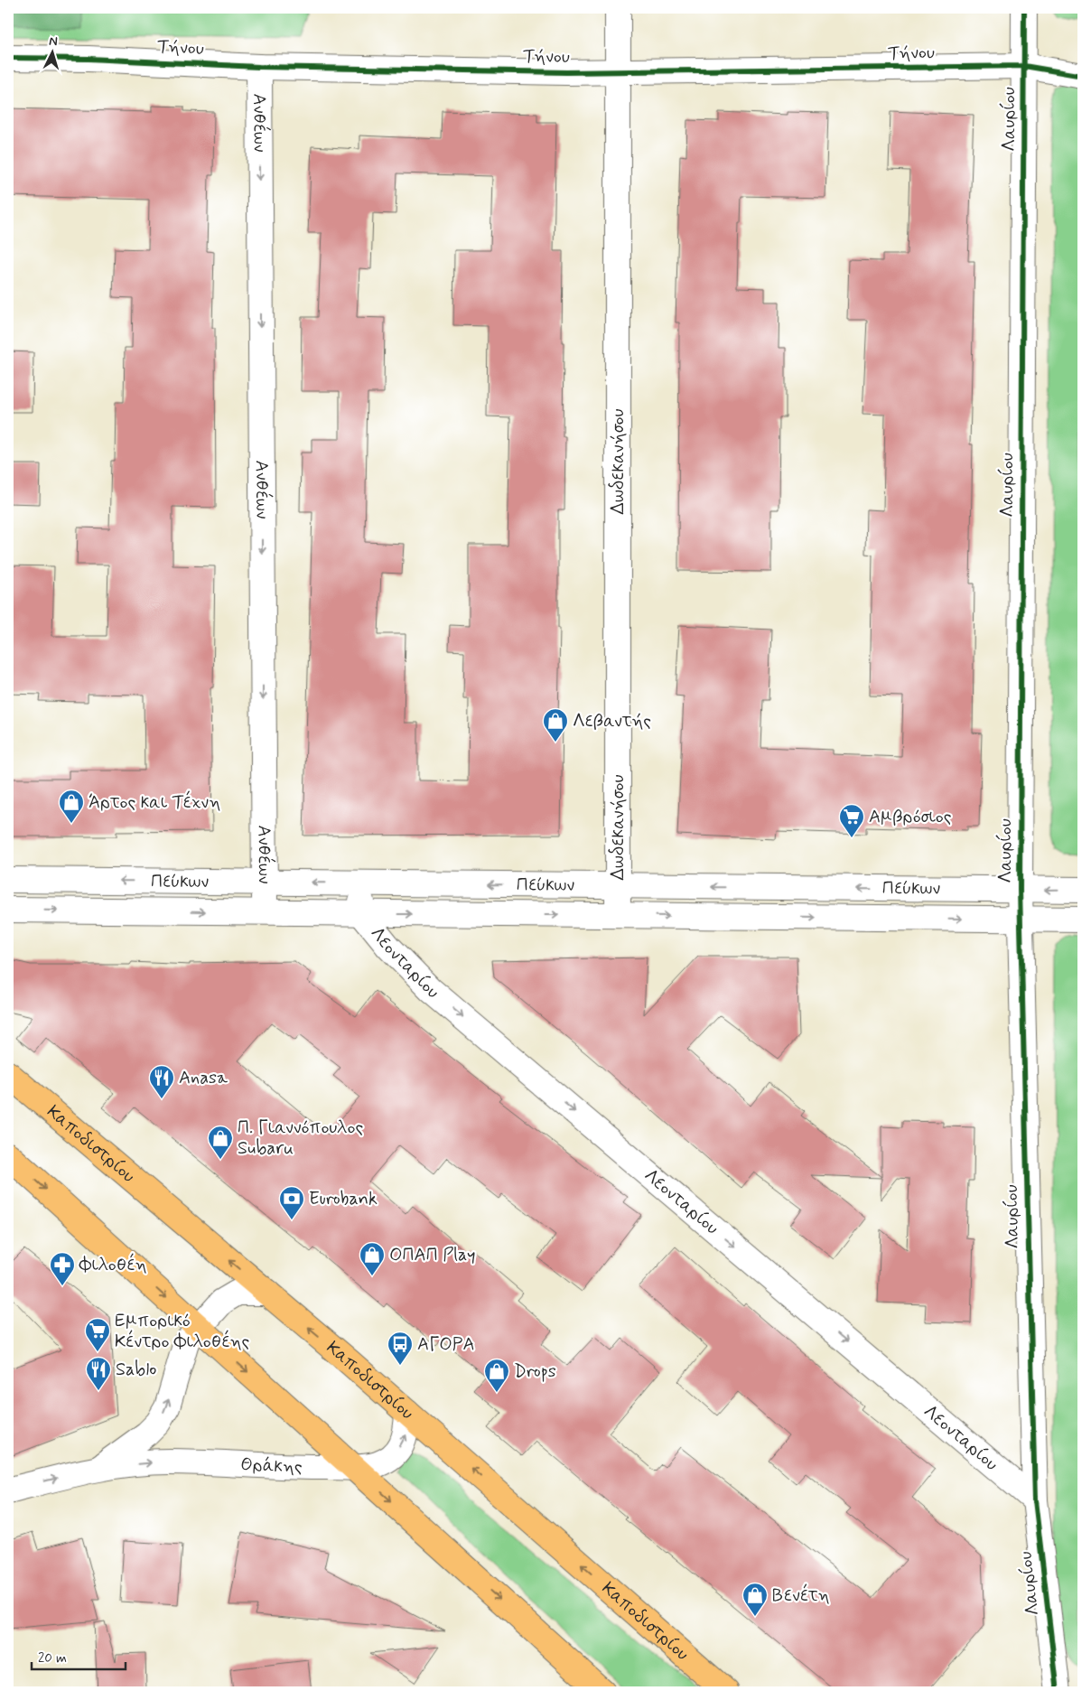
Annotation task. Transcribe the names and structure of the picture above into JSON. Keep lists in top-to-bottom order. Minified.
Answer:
{"streets":{"main road":["Καποδιστρίου"],"street":["Τήνου","Λαυρίου","Ανθέων","Δωδεκανήσου","Πεύκων","Λεονταρίου","Θράκης"]},"crossings":[["Τήνου","Λαυρίου"],["Τήνου","Ανθέων"],["Τήνου","Δωδεκανήσου"],["Λαυρίου","Πεύκων"],["Λαυρίου","Λεονταρίου"],["Ανθέων","Πεύκων"],["Δωδεκανήσου","Πεύκων"],["Πεύκων","Λεονταρίου"],["Καποδιστρίου","Θράκης"]],"one_way":["Ανθέων","Λεονταρίου","Θράκης"],"places":{"shop":["Λεβαντής","Άρτος και Τέχνη","Π. Γιαννόπουλος Subaru","ΟΠΑΠ Play","Drops","Βενέτη"],"supermarket":["Αμβρόσιος","Εμπορικό Κέντρο Φιλοθέης"],"restaurant":["Anasa","Sablo"],"bank":["Eurobank"],"pharmacy":["Φιλοθέη"],"bus stop":["ΑΓΟΡΑ"]},"scale_bar":"20 m","north":"top"}
